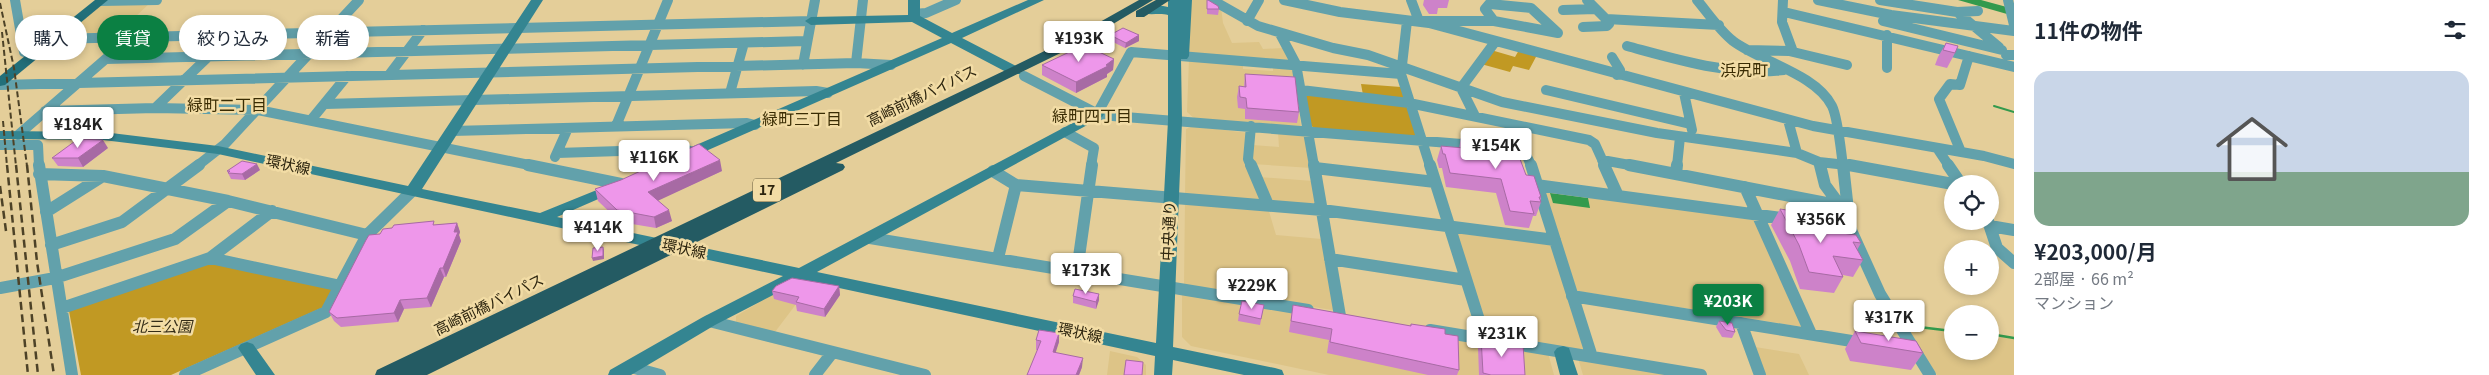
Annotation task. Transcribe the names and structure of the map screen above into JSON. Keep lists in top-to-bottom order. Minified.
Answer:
{"streets":{"highway":["高崎前橋バイパス","17"],"street":["環状線","中央通り"]},"crossings":[["高崎前橋バイパス","環状線"],["環状線","中央通り"]],"districts":["浜尻町","緑町二丁目","緑町四丁目","緑町三丁目"],"parks":["北三公園"],"page":{"heading":"11件の物件","chip":["購入","賃貸","絞り込み","新着"],"price":["¥193K","¥184K","¥154K","¥116K","¥356K","¥414K","¥173K","¥229K","¥203K","¥317K","¥231K"],"list":[{"name":"¥203,000/月","note":"2部屋 · 66 m² · マンション"}],"map_buttons":["+","−"]}}
